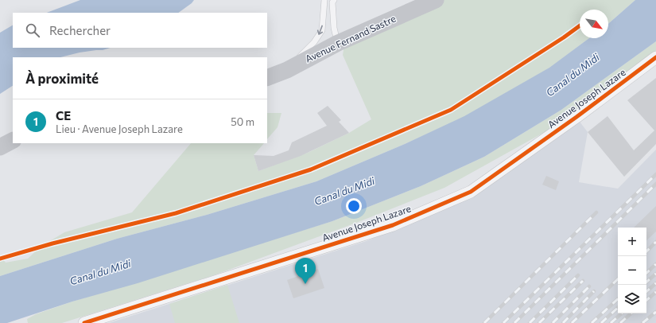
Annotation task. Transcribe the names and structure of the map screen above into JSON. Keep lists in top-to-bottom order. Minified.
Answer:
{"streets":{"main road":["Avenue Fernand Sastre"],"street":["Avenue Joseph Lazare"]},"water":["Canal du Midi"],"north":"bottom right","page":{"search":"Rechercher","heading":"À proximité","list":[{"mark":"1","name":"CE","note":"Lieu · Avenue Joseph Lazare","value":"50 m"}],"map_buttons":["+","−"],"pins":"1"}}
